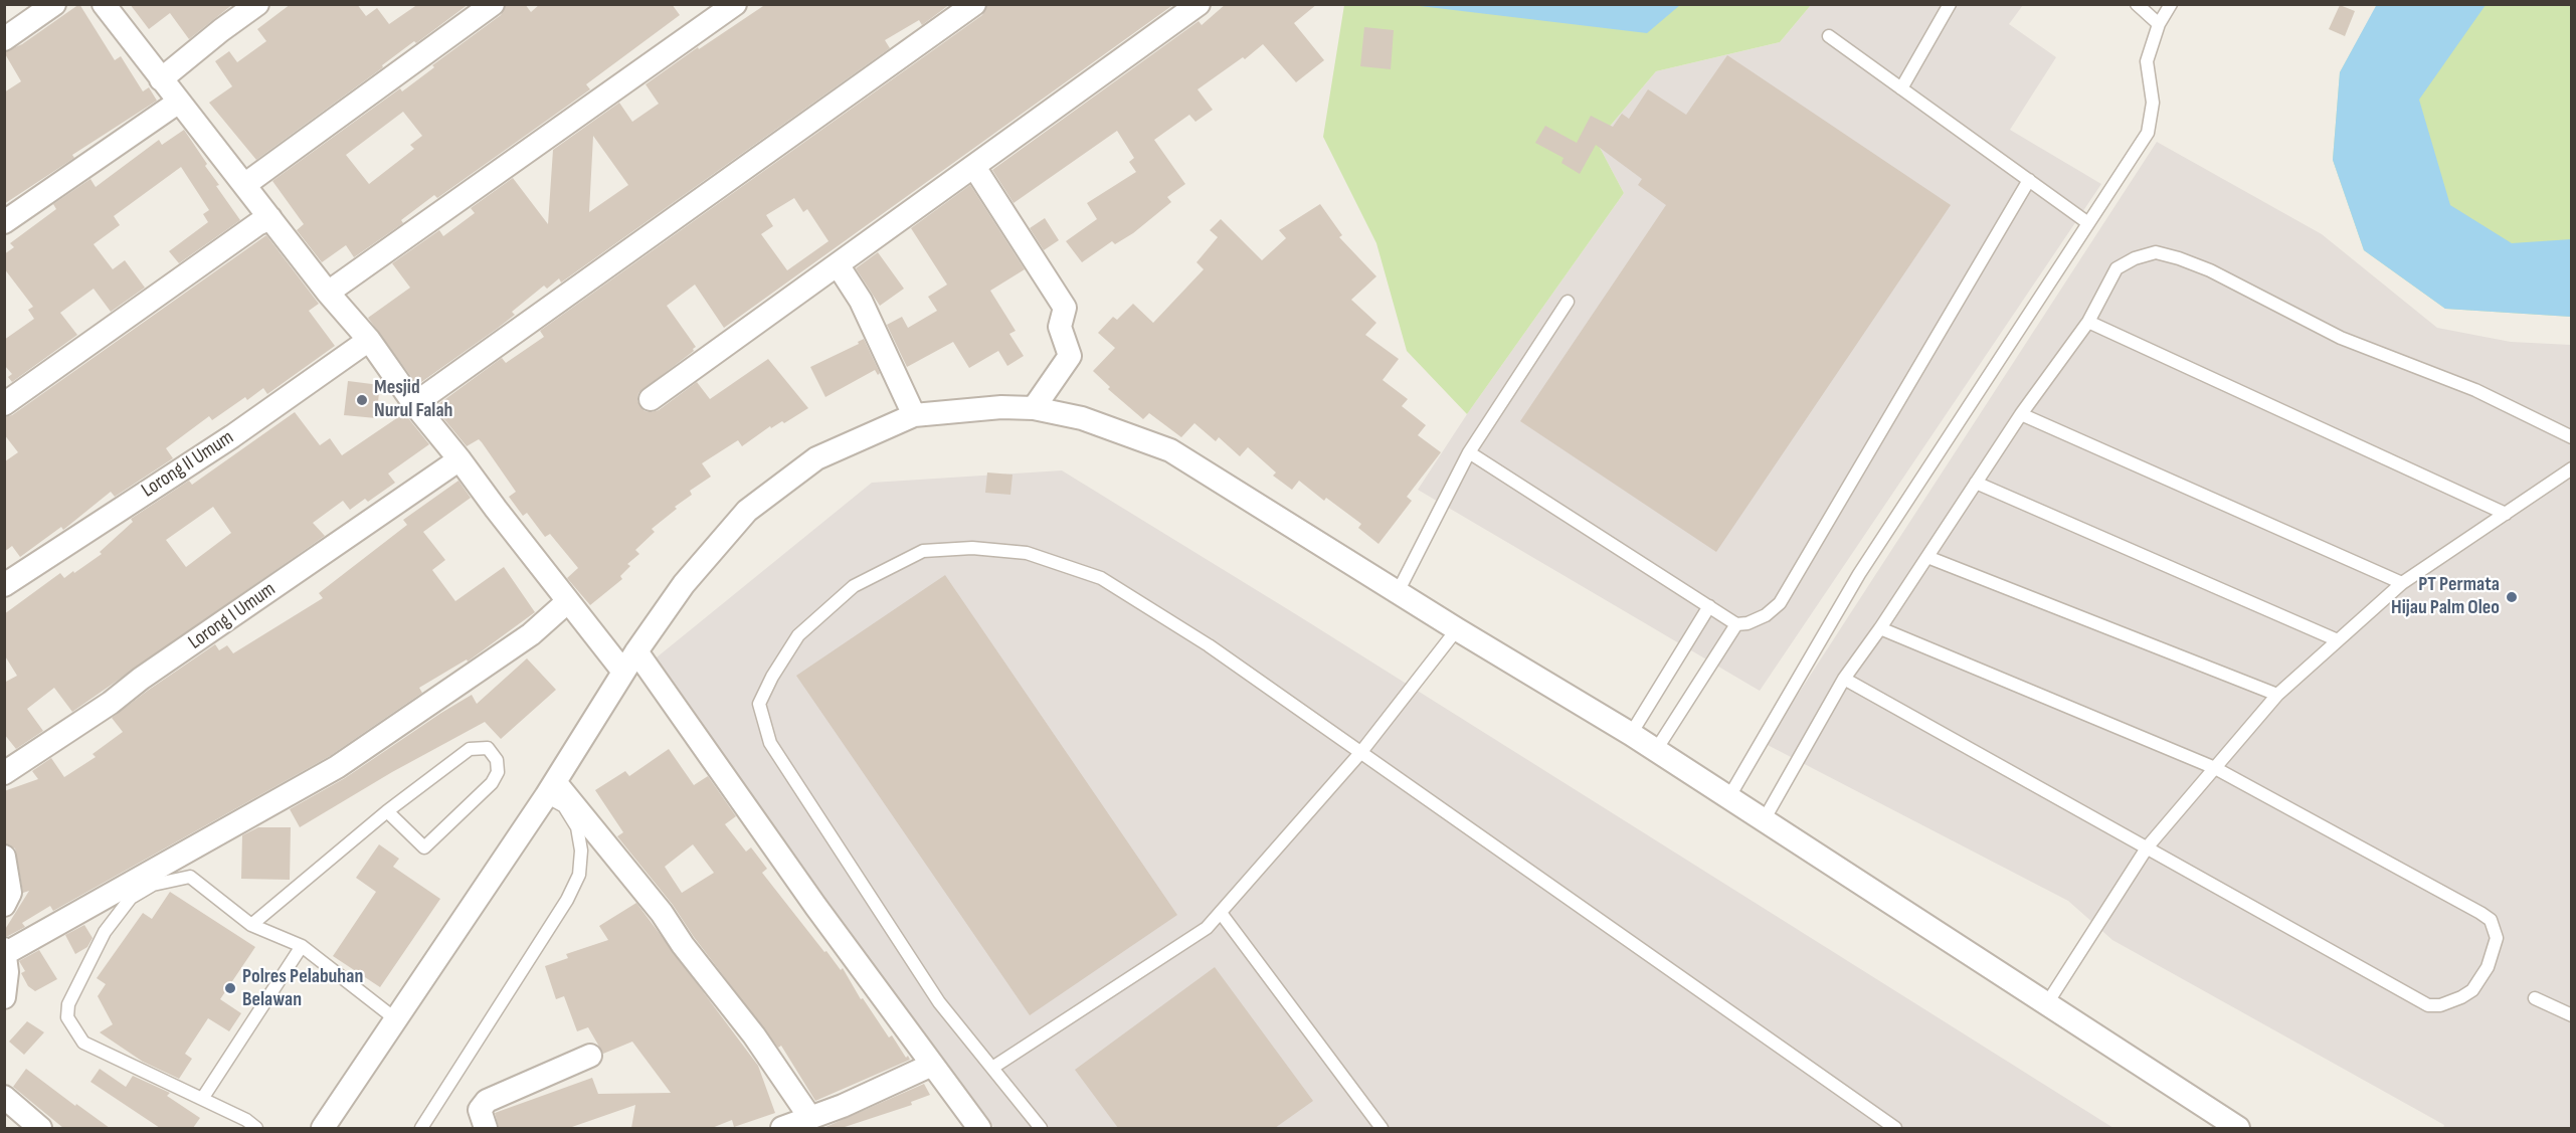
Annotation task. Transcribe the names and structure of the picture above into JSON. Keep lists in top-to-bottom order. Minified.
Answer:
{"streets":{"street":["Lorong II Umum","Lorong I Umum"]},"places":["Mesjid Nurul Falah","PT Permata Hijau Palm Oleo","Polres Pelabuhan Belawan"]}
